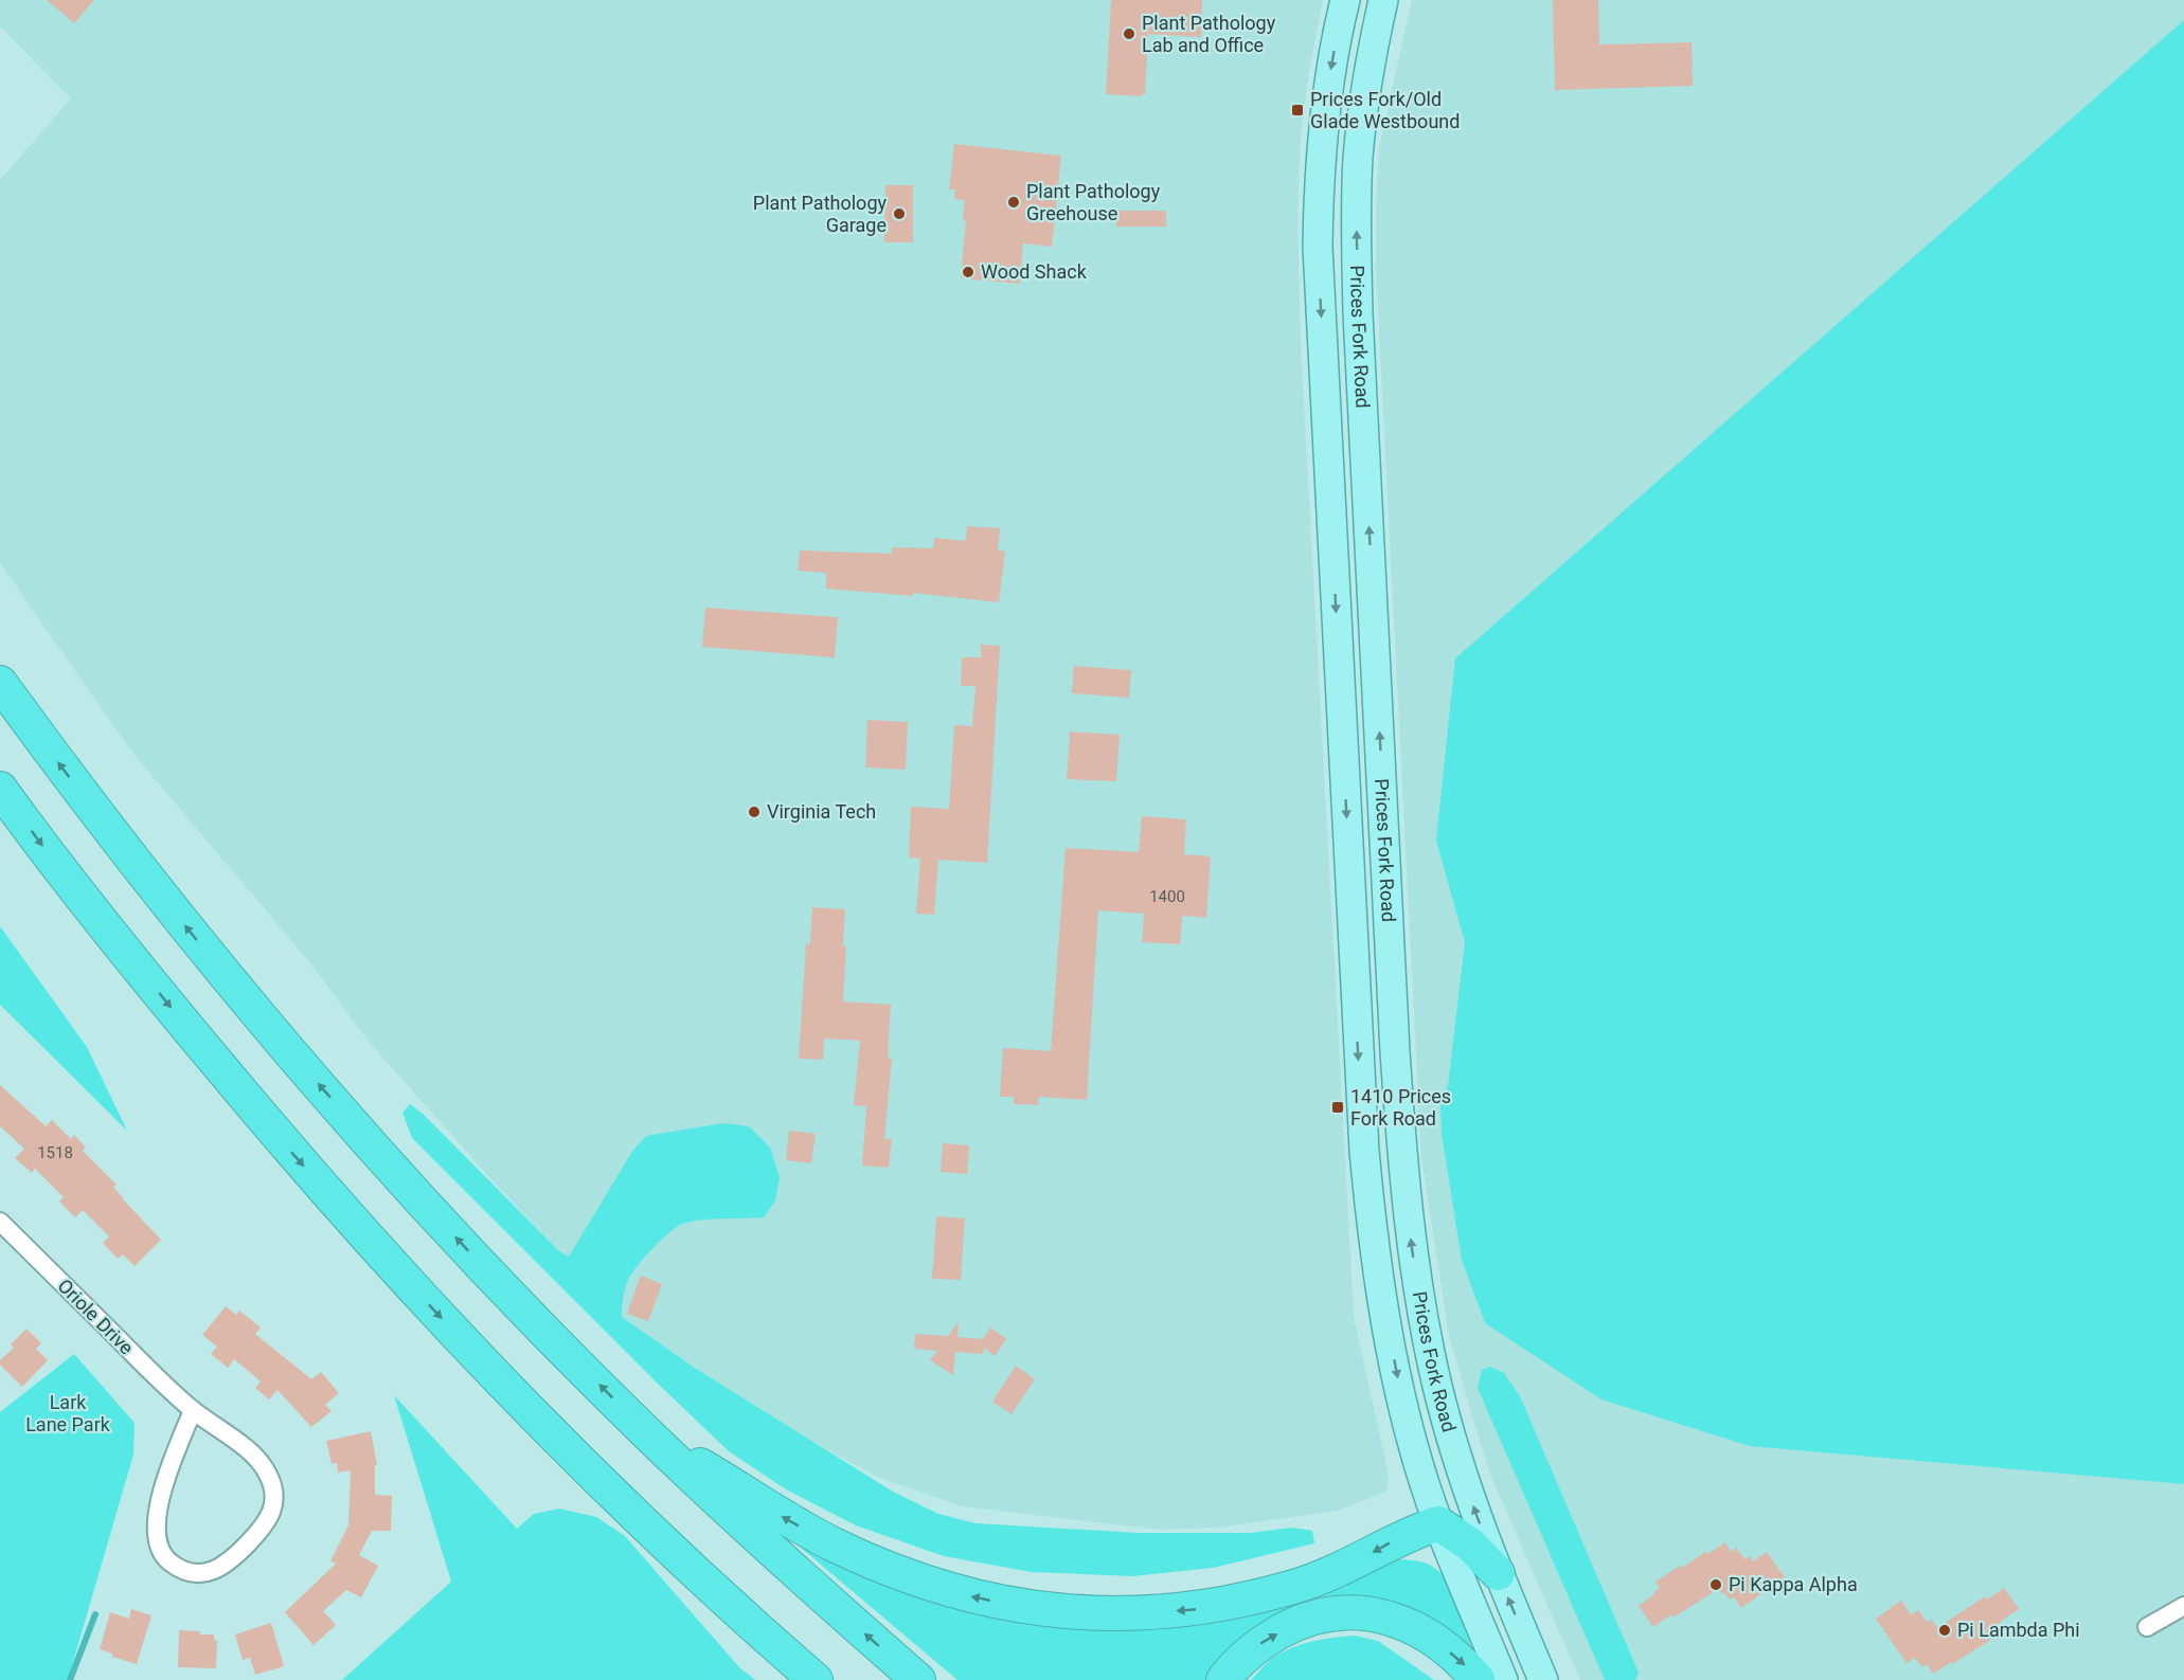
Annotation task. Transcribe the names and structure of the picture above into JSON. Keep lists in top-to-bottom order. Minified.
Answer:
{"streets":{"main road":["Prices Fork Road"],"street":["Oriole Drive"]},"parks":["Lark Lane Park"],"places":{"other":["Plant Pathology Lab and Office","Plant Pathology Greehouse","Plant Pathology Garage","Wood Shack","Virginia Tech","Pi Kappa Alpha","Pi Lambda Phi"],"transit":["Prices Fork/Old Glade Westbound","1410 Prices Fork Road"]},"house_numbers":["1400","1518"]}
